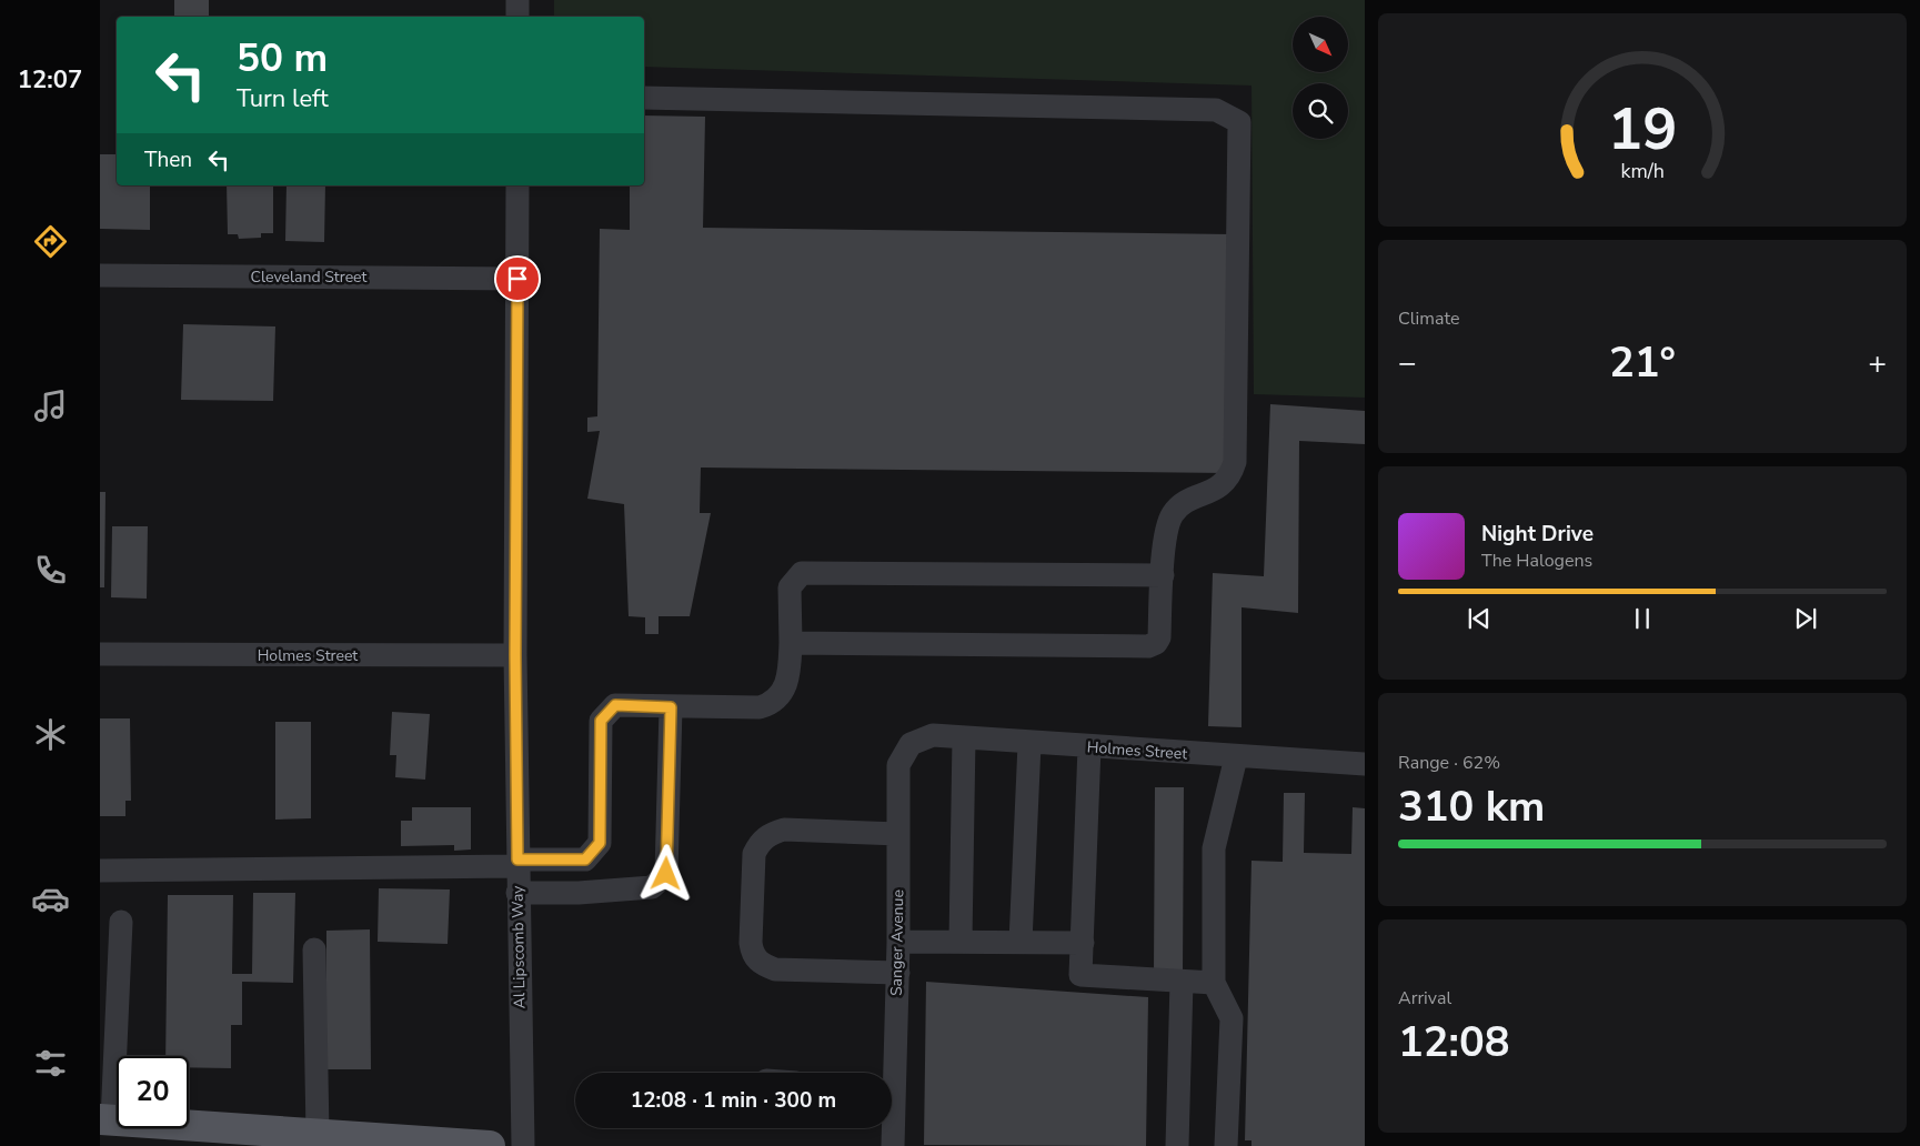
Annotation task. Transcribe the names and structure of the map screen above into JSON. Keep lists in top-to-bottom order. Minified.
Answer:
{"streets":{"street":["Cleveland Street","Holmes Street","Sanger Avenue","Al Lipscomb Way"]},"crossings":[["Cleveland Street","Al Lipscomb Way"],["Holmes Street","Sanger Avenue"],["Holmes Street","Al Lipscomb Way"]],"north":"bottom right","page":{"tabs":"12:07","turn":["50 m","Turn left"],"then":"Then","tile":["Climate",["Range · 62%","310 km"],["Arrival","12:08"]],"heat":["−","21°","+"],"song":["Night Drive","The Halogens"],"limit":"20","trip":"12:08 · 1 min · 300 m","gauge":["19","km/h"]}}
